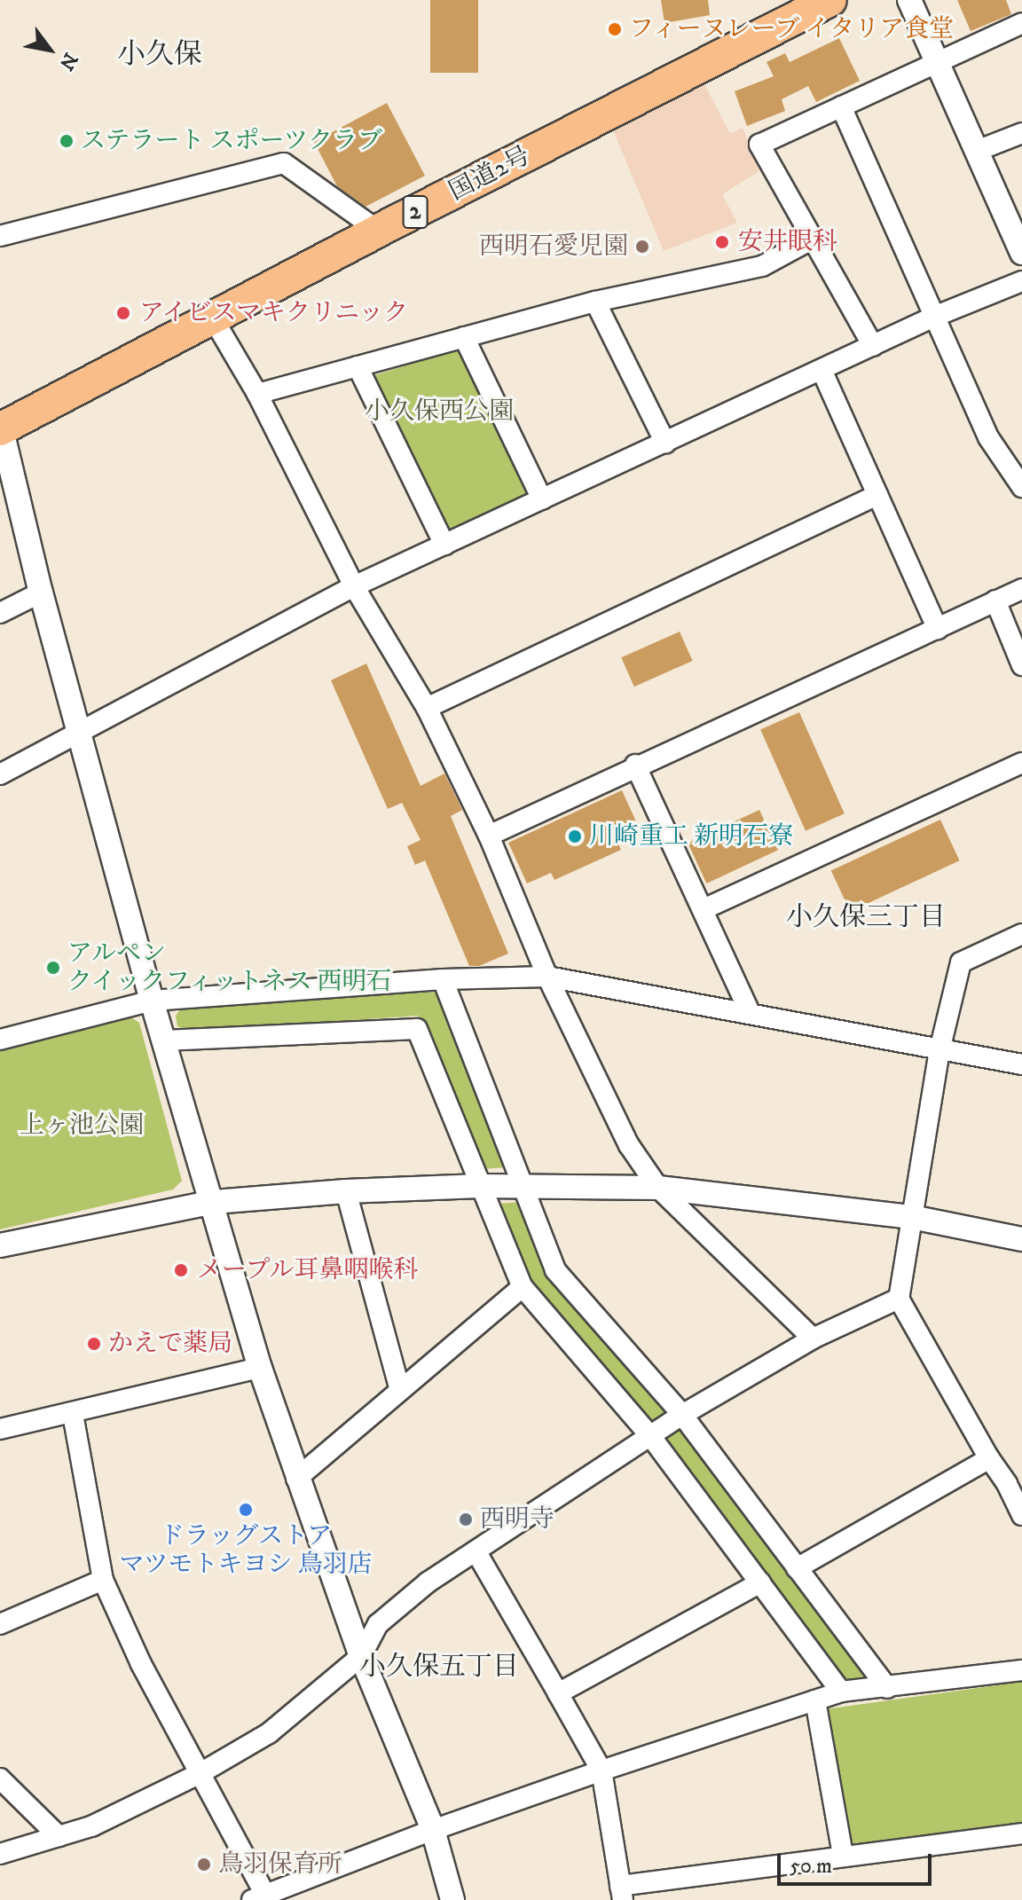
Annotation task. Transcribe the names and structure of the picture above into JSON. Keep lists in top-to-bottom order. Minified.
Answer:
{"streets":{"highway":["国道2号","2"]},"districts":["小久保","小久保三丁目","小久保五丁目"],"parks":["小久保西公園","上ヶ池公園"],"places":["フィーヌレーブ イタリア食堂","ステラート スポーツクラブ","安井眼科","西明石愛児園","アイビスマキクリニック","川崎重工 新明石寮","アルペン クイックフィットネス 西明石","メープル耳鼻咽喉科","かえで薬局","ドラッグストア マツモトキヨシ 鳥羽店","西明寺","鳥羽保育所"],"scale_bar":"50 m","north":"bottom right"}
